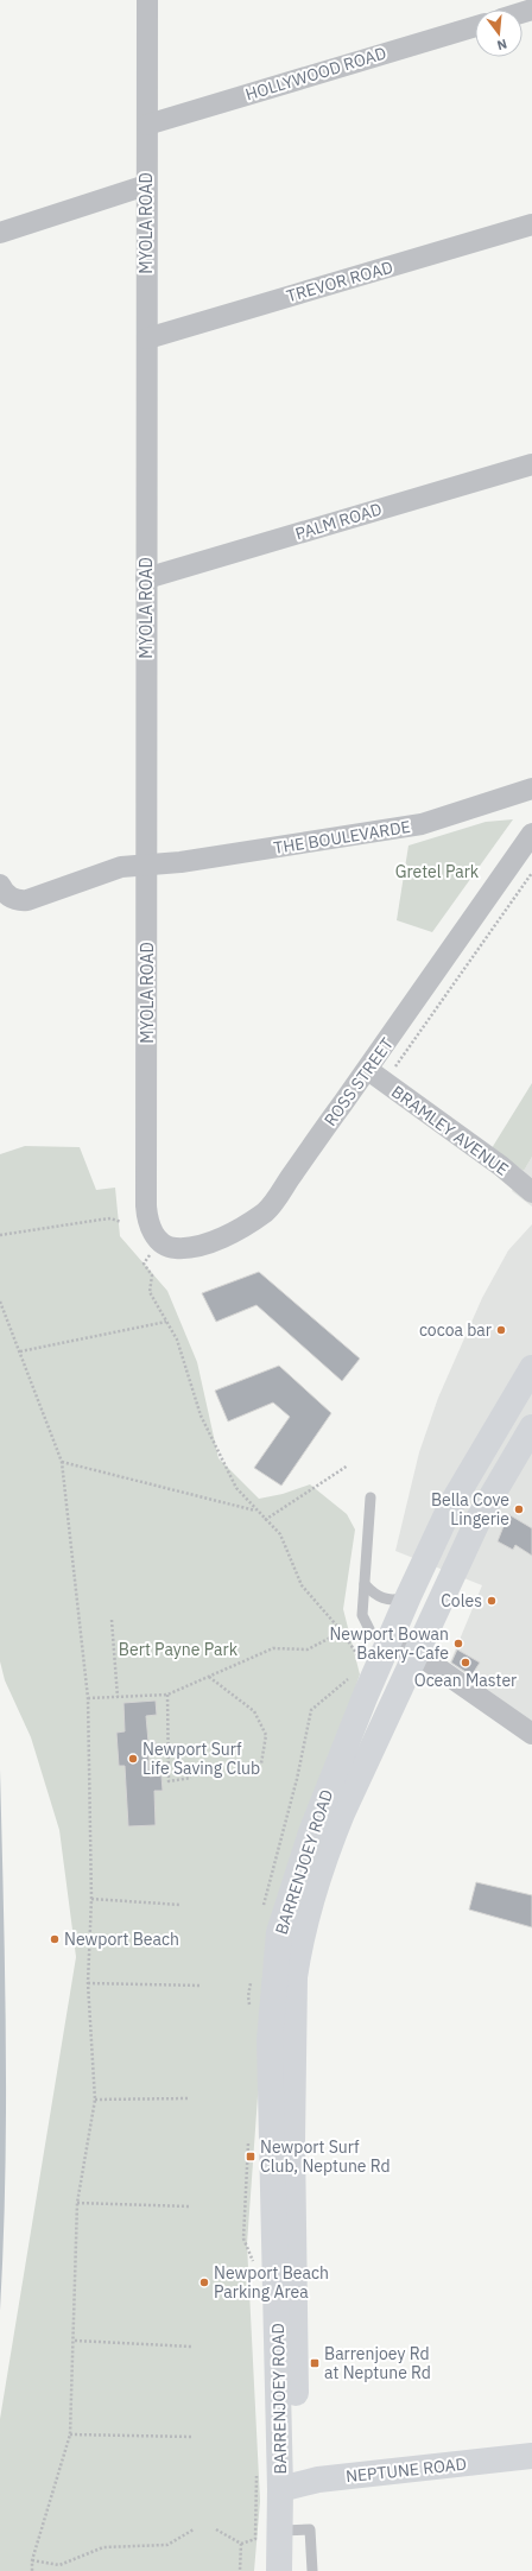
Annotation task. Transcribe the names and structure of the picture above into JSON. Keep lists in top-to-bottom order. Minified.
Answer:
{"streets":{"main road":["BARRENJOEY ROAD","NEPTUNE ROAD"],"street":["HOLLYWOOD ROAD","MYOLA ROAD","TREVOR ROAD","PALM ROAD","THE BOULEVARDE","ROSS STREET","BRAMLEY AVENUE"]},"crossings":[["HOLLYWOOD ROAD","MYOLA ROAD"],["MYOLA ROAD","TREVOR ROAD"],["MYOLA ROAD","PALM ROAD"],["MYOLA ROAD","THE BOULEVARDE"],["MYOLA ROAD","ROSS STREET"],["ROSS STREET","BRAMLEY AVENUE"],["BARRENJOEY ROAD","NEPTUNE ROAD"]],"parks":["Gretel Park","Bert Payne Park"],"places":{"other":["cocoa bar","Bella Cove Lingerie","Coles","Newport Bowan Bakery-Cafe","Ocean Master","Newport Surf Life Saving Club","Newport Beach","Newport Beach Parking Area"],"transit":["Newport Surf Club, Neptune Rd","Barrenjoey Rd at Neptune Rd"]},"north":"bottom"}
